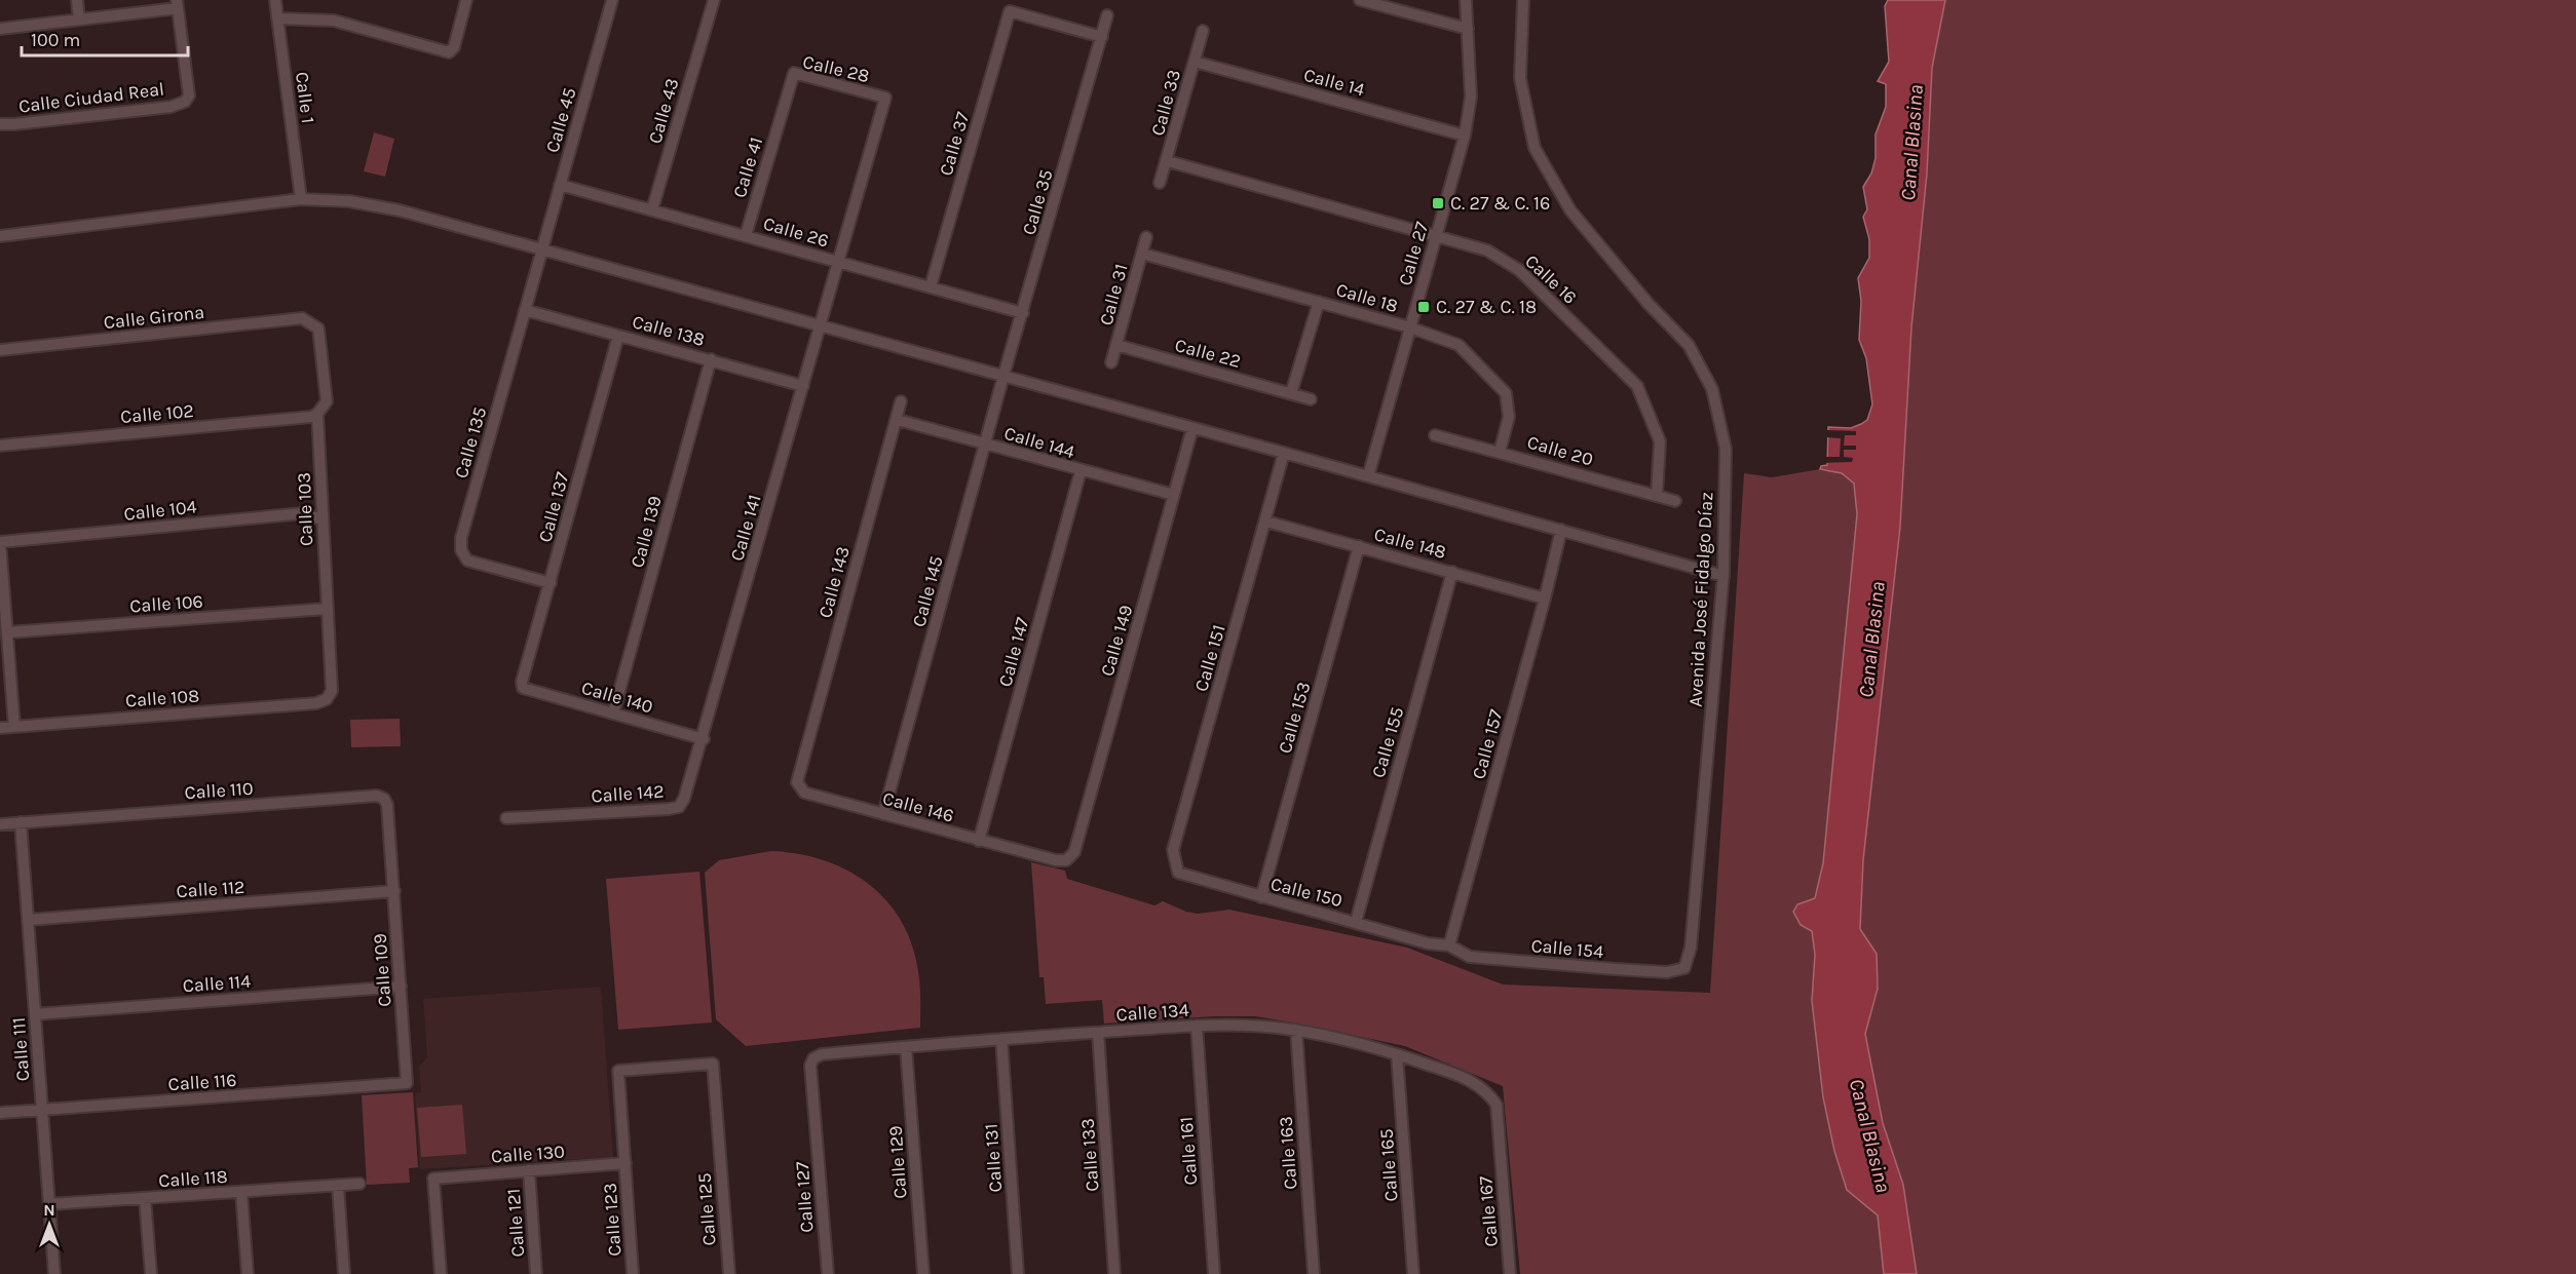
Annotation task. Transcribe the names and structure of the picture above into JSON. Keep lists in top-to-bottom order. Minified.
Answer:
{"streets":{"street":["Calle 28","Calle 14","Calle Ciudad Real","Calle 1","Calle 33","Calle 43","Calle 45","Calle 37","Calle 41","Calle 35","Calle 26","Calle 27","Calle 16","Calle 31","Calle 18","Calle Girona","Calle 138","Calle 22","Calle 102","Calle 135","Calle 144","Calle 20","Calle 137","Calle 103","Calle 104","Calle 141","Calle 139","Calle 148","Calle 143","Calle 145","Avenida José Fidalgo Díaz","Calle 106","Calle 149","Calle 147","Calle 151","Calle 140","Calle 108","Calle 153","Calle 155","Calle 157","Calle 110","Calle 142","Calle 146","Calle 112","Calle 150","Calle 154","Calle 109","Calle 114","Calle 134","Calle 111","Calle 116","Calle 161","Calle 163","Calle 130","Calle 133","Calle 131","Calle 129","Calle 165","Calle 118","Calle 127","Calle 125","Calle 167","Calle 123","Calle 121"]},"crossings":[["Calle 28","Calle 41"],["Calle 28","Calle 141"],["Calle 14","Calle 33"],["Calle 14","Calle 27"],["Calle 33","Calle 16"],["Calle 43","Calle 26"],["Calle 45","Calle 26"],["Calle 45","Calle 135"],["Calle 37","Calle 35"],["Calle 37","Calle 26"],["Calle 41","Calle 26"],["Calle 35","Calle 26"],["Calle 35","Calle 145"],["Calle 26","Calle 141"],["Calle 27","Calle 16"],["Calle 27","Calle 18"],["Calle 16","Calle 20"],["Calle 31","Calle 18"],["Calle 31","Calle 22"],["Calle 18","Calle 20"],["Calle Girona","Calle 103"],["Calle 138","Calle 135"],["Calle 138","Calle 137"],["Calle 138","Calle 141"],["Calle 138","Calle 139"],["Calle 102","Calle 103"],["Calle 135","Calle 137"],["Calle 144","Calle 143"],["Calle 144","Calle 145"],["Calle 144","Calle 149"],["Calle 144","Calle 147"],["Calle 137","Calle 140"],["Calle 103","Calle 104"],["Calle 103","Calle 106"],["Calle 103","Calle 108"],["Calle 141","Calle 140"],["Calle 141","Calle 142"],["Calle 139","Calle 140"],["Calle 148","Calle 151"],["Calle 148","Calle 153"],["Calle 148","Calle 155"],["Calle 148","Calle 157"],["Calle 143","Calle 146"],["Calle 145","Calle 146"],["Avenida José Fidalgo Díaz","Calle 154"],["Calle 149","Calle 146"],["Calle 147","Calle 146"],["Calle 151","Calle 150"],["Calle 140","Calle 142"],["Calle 153","Calle 150"],["Calle 155","Calle 150"],["Calle 157","Calle 150"],["Calle 157","Calle 154"],["Calle 110","Calle 109"],["Calle 110","Calle 111"],["Calle 112","Calle 109"],["Calle 112","Calle 111"],["Calle 150","Calle 154"],["Calle 109","Calle 114"],["Calle 109","Calle 116"],["Calle 114","Calle 111"],["Calle 134","Calle 161"],["Calle 134","Calle 163"],["Calle 134","Calle 133"],["Calle 134","Calle 131"],["Calle 134","Calle 129"],["Calle 134","Calle 165"],["Calle 134","Calle 127"],["Calle 134","Calle 167"],["Calle 111","Calle 116"],["Calle 111","Calle 118"],["Calle 130","Calle 125"],["Calle 130","Calle 123"],["Calle 130","Calle 121"],["Calle 125","Calle 123"]],"water":["Canal Blasina"],"places":{"transit":["C. 27 & C. 16","C. 27 & C. 18"]},"scale_bar":"100 m","north":"top"}
